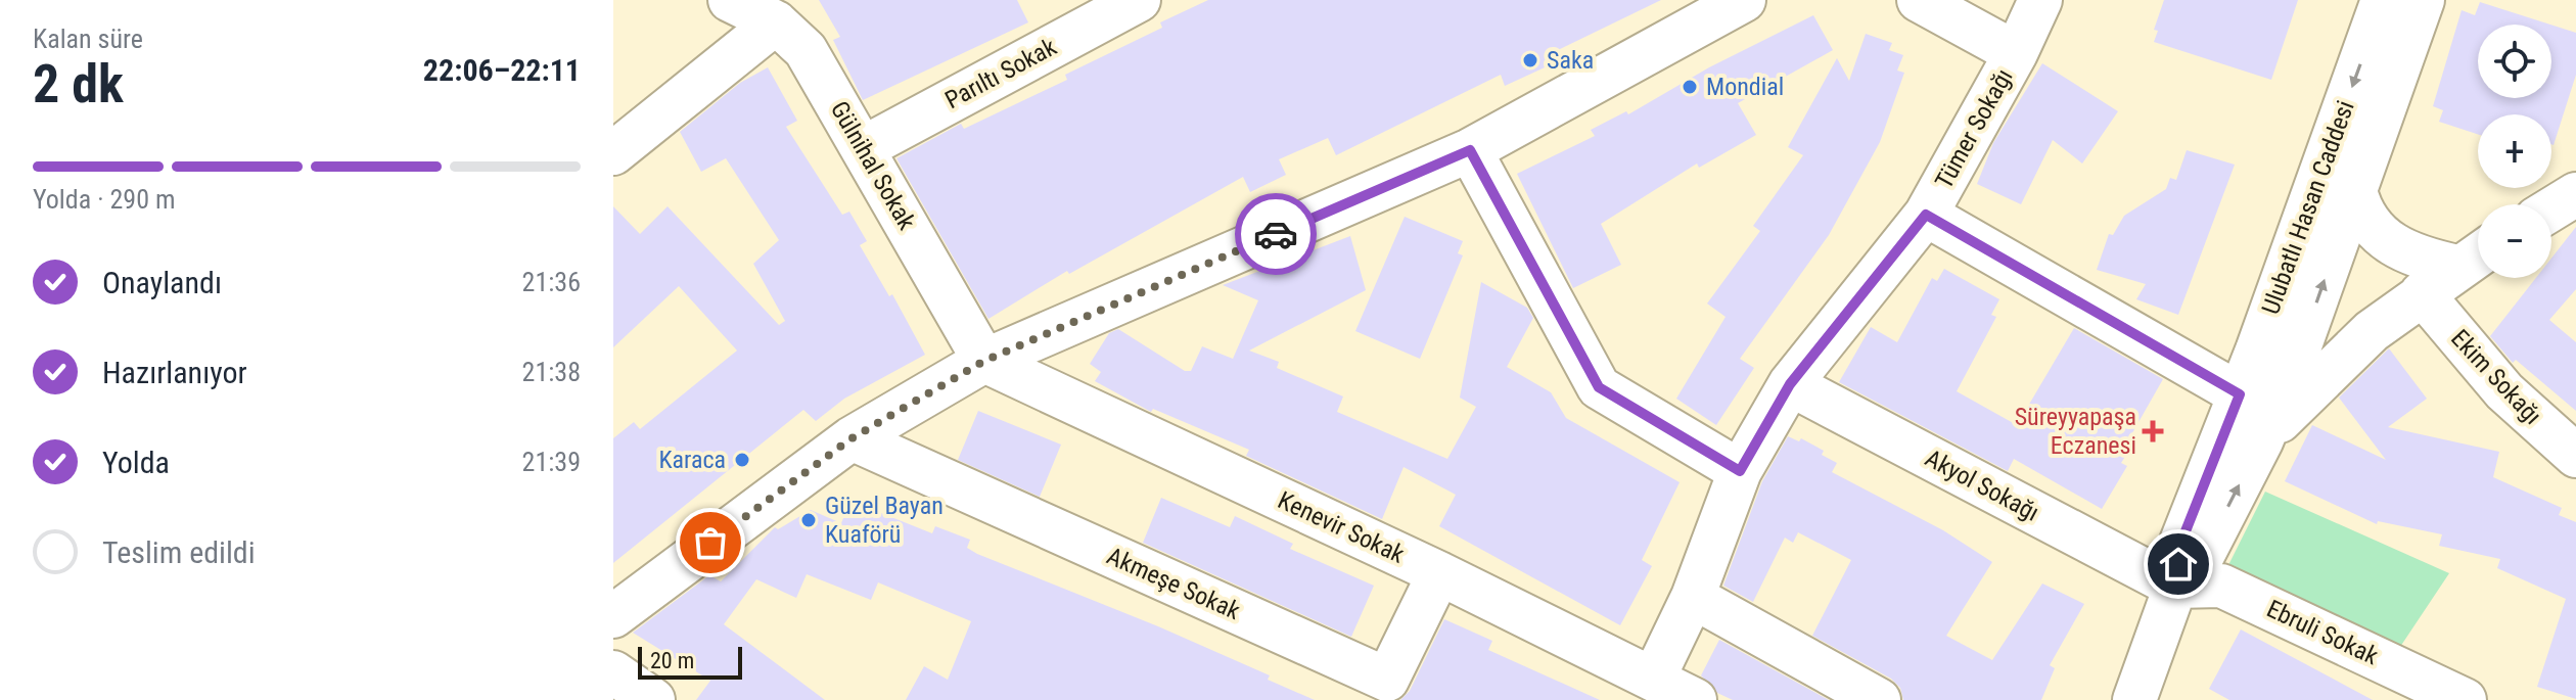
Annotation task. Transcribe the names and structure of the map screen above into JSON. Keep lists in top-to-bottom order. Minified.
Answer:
{"streets":{"street":["Parıltı Sokak","Tümer Sokağı","Gülnihal Sokak","Ulubatlı Hasan Caddesi","Ekim Sokağı","Akyol Sokağı","Kenevir Sokak","Akmeşe Sokak","Ebruli Sokak"]},"crossings":[["Parıltı Sokak","Gülnihal Sokak"],["Tümer Sokağı","Akyol Sokağı"],["Tümer Sokağı","Kenevir Sokak"],["Gülnihal Sokak","Kenevir Sokak"],["Akyol Sokağı","Ebruli Sokak"],["Kenevir Sokak","Akmeşe Sokak"]],"places":{"other":["Saka","Mondial","Karaca","Güzel Bayan Kuaförü"],"health":["Süreyyapaşa Eczanesi"]},"scale_bar":"20 m","page":{"heading":["2 dk","Kalan süre","22:06–22:11"],"map_buttons":["+","−"],"bar":"Yolda · 290 m","list":[["Onaylandı","21:36"],["Hazırlanıyor","21:38"],["Yolda","21:39"],"Teslim edildi"],"scale":"20 m"}}
